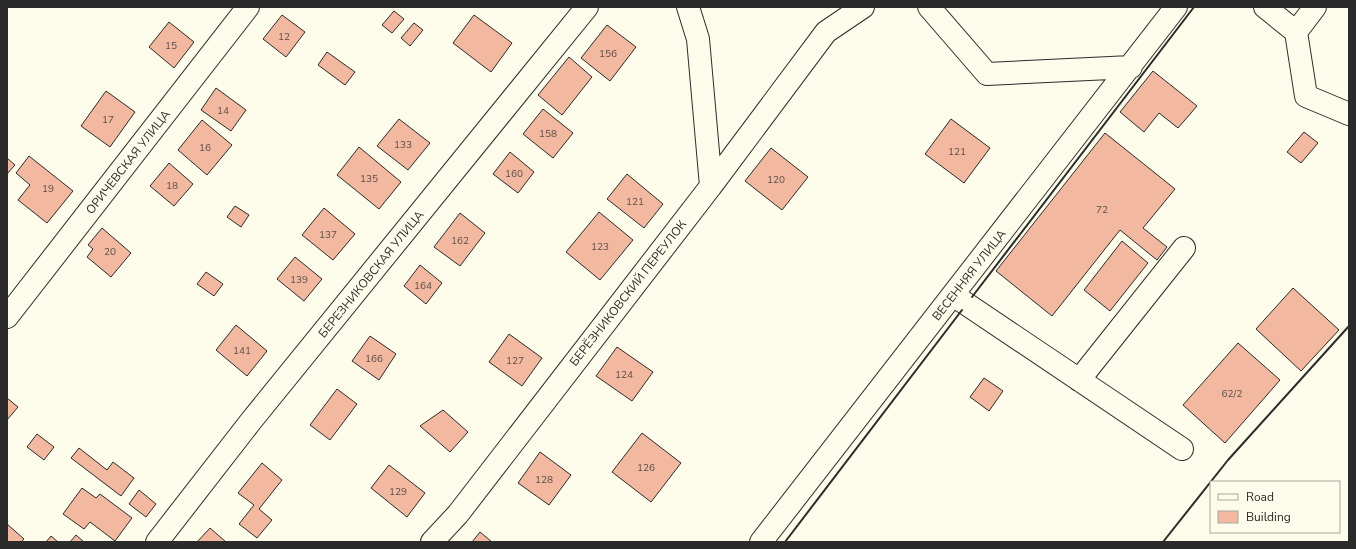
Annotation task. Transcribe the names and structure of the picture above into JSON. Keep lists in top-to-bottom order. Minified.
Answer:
{"streets":{"street":["ОРИЧЕВСКАЯ УЛИЦА","БЕРЕЗНИКОВСКАЯ УЛИЦА","ВЕСЕННЯЯ УЛИЦА","БЕРЁЗНИКОВСКИЙ ПЕРЕУЛОК"]},"house_numbers":["12","15","156","14","17","158","133","16","121","160","135","120","18","19","121","72","137","162","123","20","139","164","141","166","127","124","62/2","126","128","129"],"legend":["Road","Building"]}
